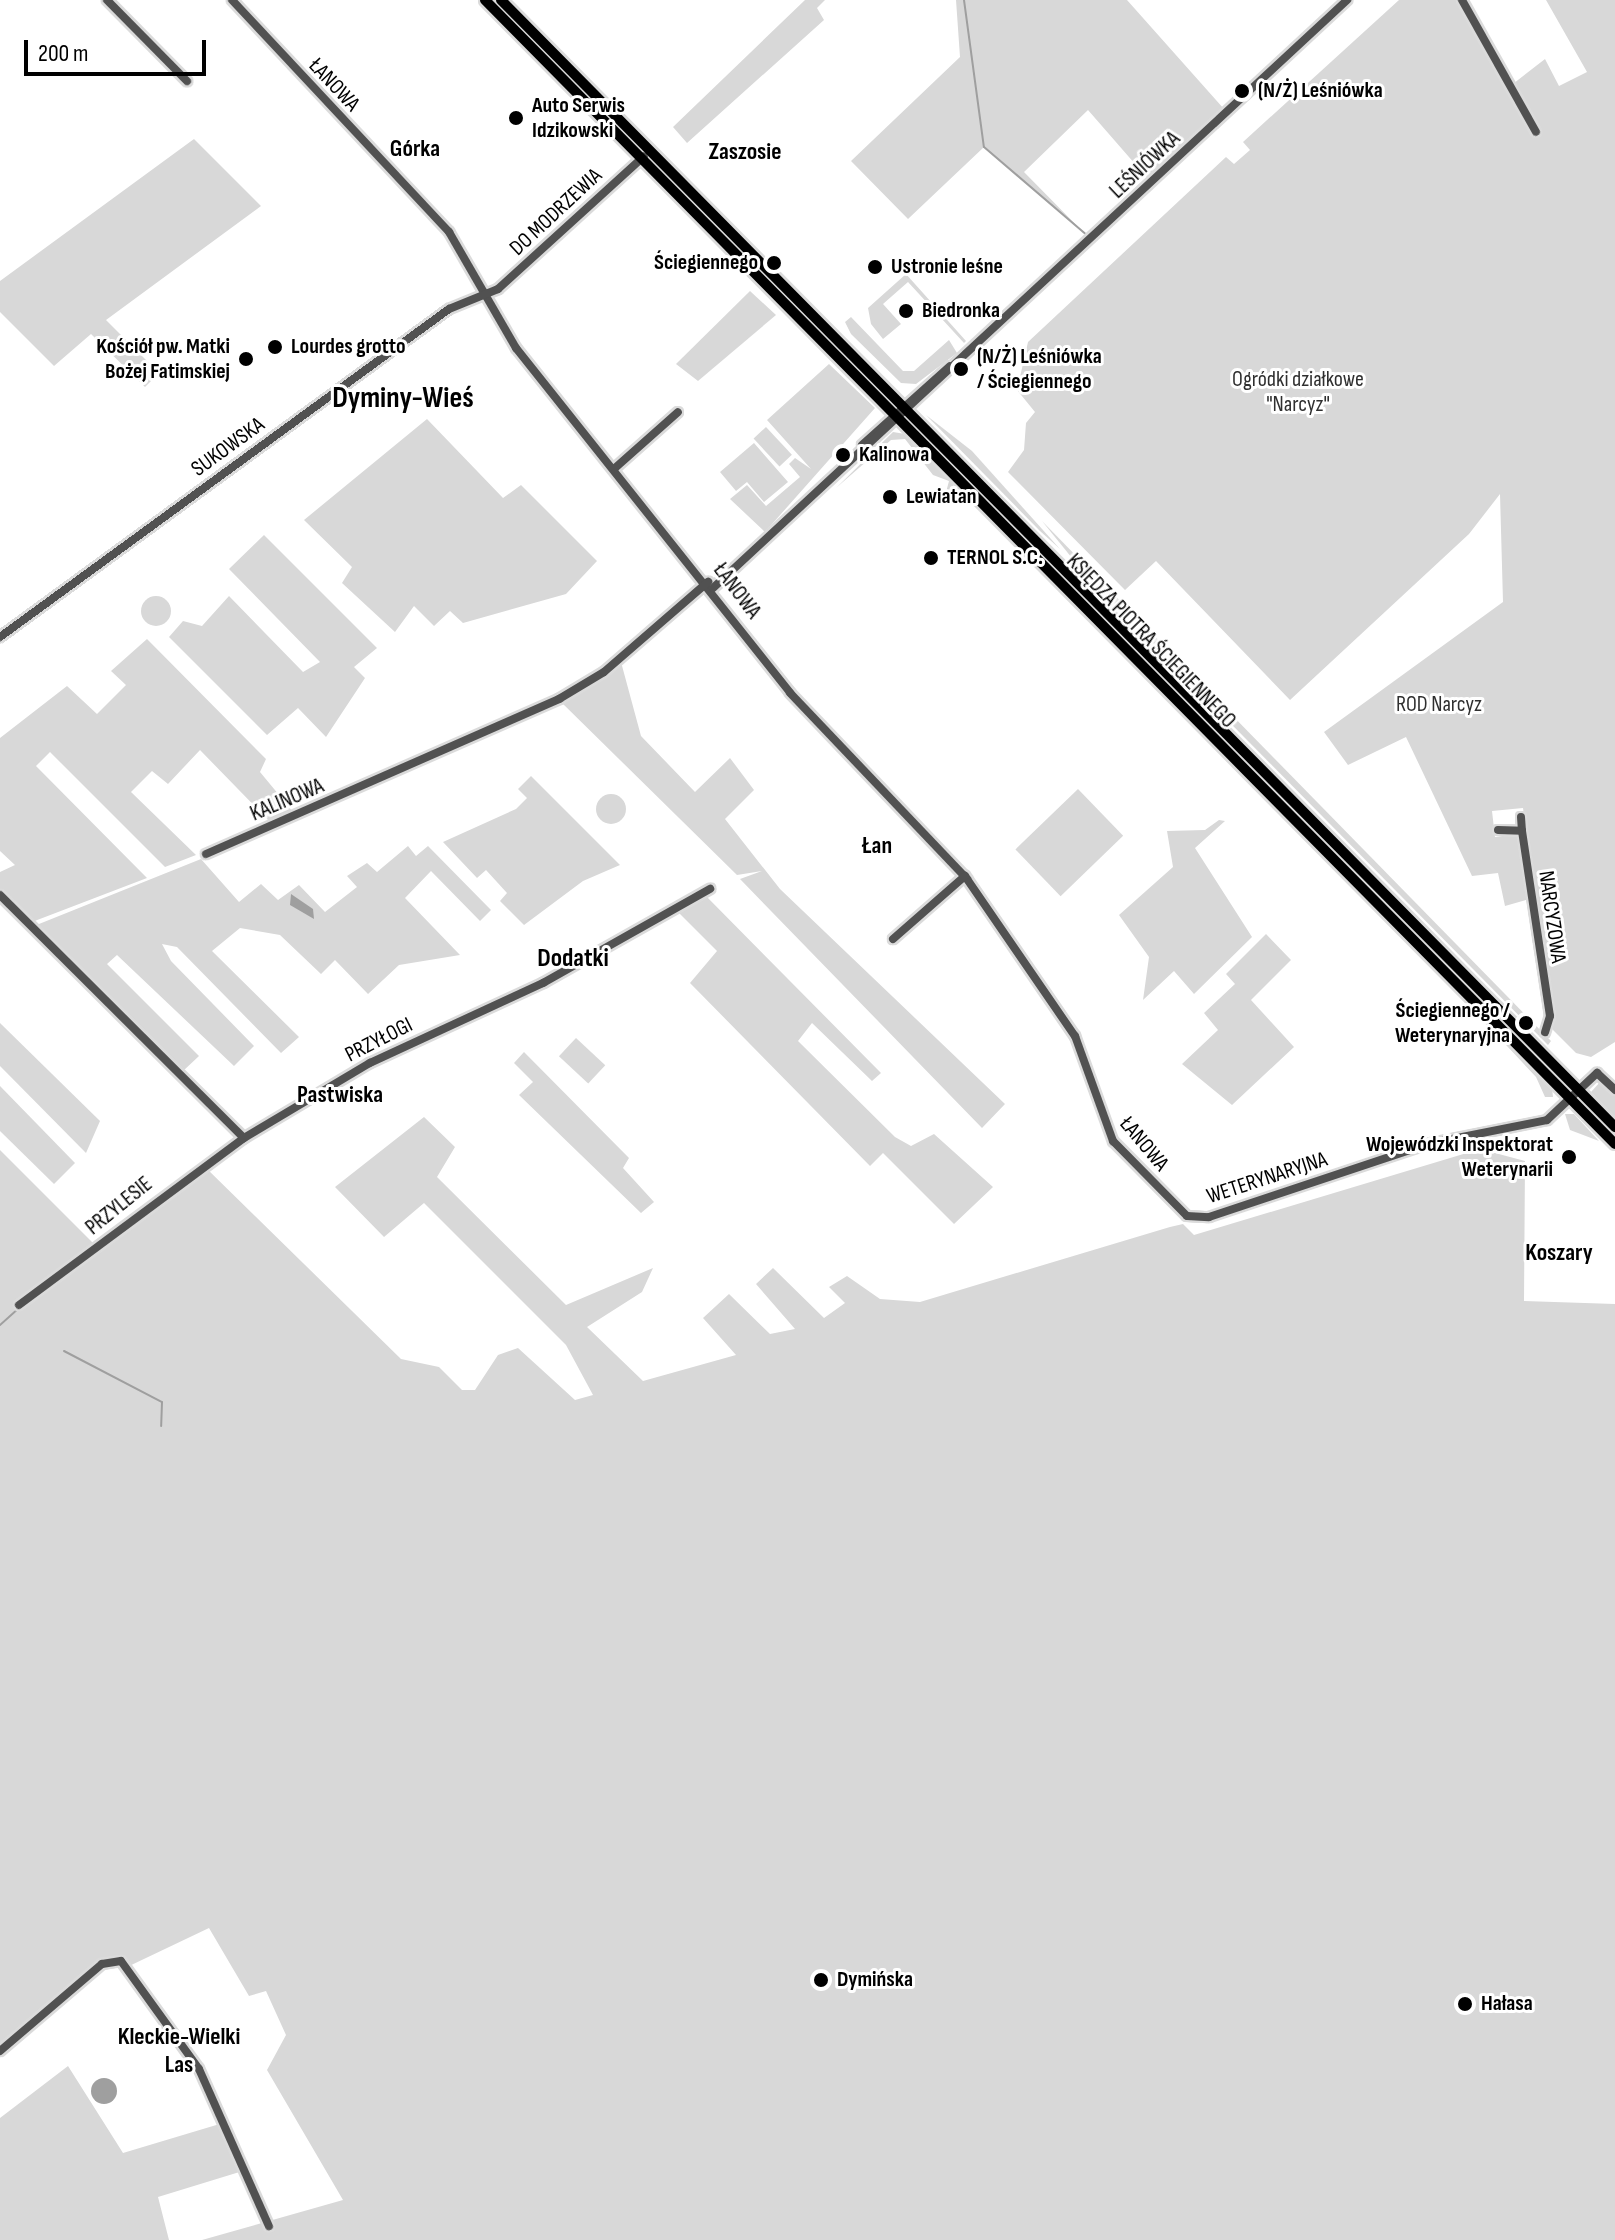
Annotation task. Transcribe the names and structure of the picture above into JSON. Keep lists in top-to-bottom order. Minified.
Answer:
{"streets":{"main road":["KSIĘDZA PIOTRA ŚCIEGIENNEGO"],"street":["ŁANOWA","LEŚNIÓWKA","DO MODRZEWIA","SUKOWSKA","KALINOWA","NARCYZOWA","PRZYŁOGI","WETERYNARYJNA","PRZYLESIE"]},"crossings":[["ŁANOWA","DO MODRZEWIA"],["ŁANOWA","SUKOWSKA"],["ŁANOWA","KALINOWA"],["ŁANOWA","WETERYNARYJNA"],["LEŚNIÓWKA","KSIĘDZA PIOTRA ŚCIEGIENNEGO"],["LEŚNIÓWKA","KALINOWA"],["DO MODRZEWIA","SUKOWSKA"],["DO MODRZEWIA","KSIĘDZA PIOTRA ŚCIEGIENNEGO"],["KSIĘDZA PIOTRA ŚCIEGIENNEGO","KALINOWA"],["KSIĘDZA PIOTRA ŚCIEGIENNEGO","WETERYNARYJNA"],["PRZYŁOGI","PRZYLESIE"]],"districts":["Górka","Zaszosie","Dyminy-Wieś","Łan","Dodatki","Pastwiska","Koszary","Kleckie-Wielki Las"],"parks":["Ogródki działkowe \"Narcyz\"","ROD Narcyz"],"places":["(N/Ż) Leśniówka","Auto Serwis Idzikowski","Ściegiennego","Ustronie leśne","Biedronka","Lourdes grotto","Kościół pw. Matki Bożej Fatimskiej","(N/Ż) Leśniówka / Ściegiennego","Kalinowa","Lewiatan","TERNOL S.C.","Ściegiennego / Weterynaryjna","Wojewódzki Inspektorat Weterynarii","Dymińska","Hałasa"],"scale_bar":"200 m"}
